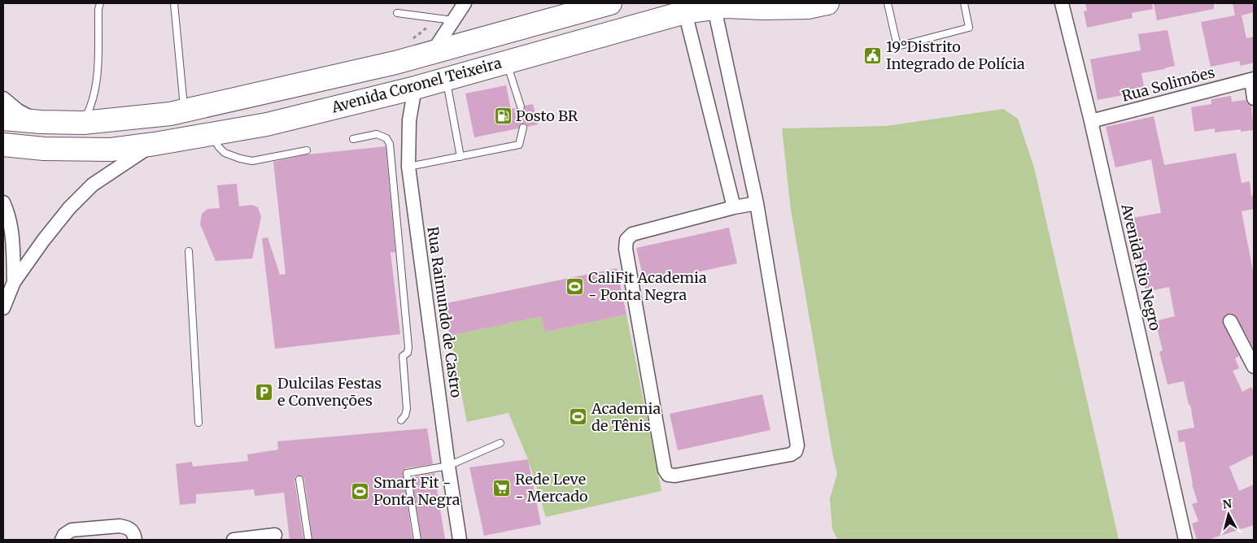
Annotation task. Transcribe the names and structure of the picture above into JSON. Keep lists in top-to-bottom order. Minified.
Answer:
{"streets":{"highway":["Avenida Coronel Teixeira"],"street":["Rua Solimões","Avenida Rio Negro","Rua Raimundo de Castro"]},"crossings":[["Rua Solimões","Avenida Rio Negro"],["Avenida Coronel Teixeira","Rua Raimundo de Castro"]],"places":{"public building":["19°Distrito Integrado de Polícia"],"fuel station":["Posto BR"],"sports":["CaliFit Academia - Ponta Negra","Academia de Tênis","Smart Fit - Ponta Negra"],"parking":["Dulcilas Festas e Convenções"],"supermarket":["Rede Leve - Mercado"]},"north":"top"}
